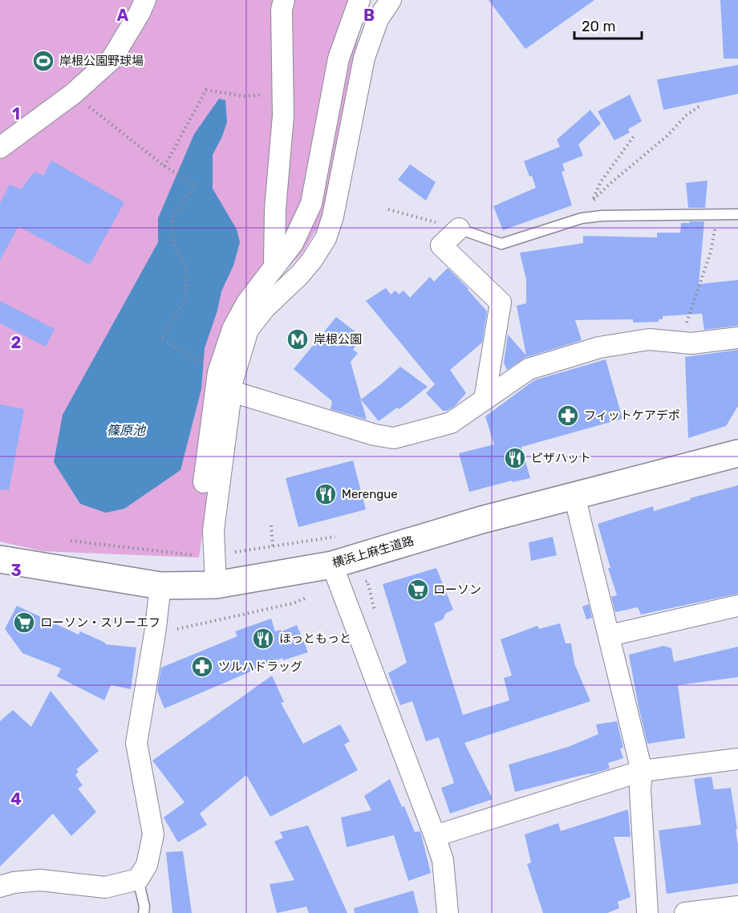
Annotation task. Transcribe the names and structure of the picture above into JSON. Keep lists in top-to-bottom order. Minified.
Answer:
{"streets":{"main road":["横浜上麻生道路"]},"water":["篠原池"],"places":{"sports":["岸根公園野球場"],"metro station":["岸根公園"],"pharmacy":["フィットケアデポ","ツルハドラッグ"],"restaurant":["ピザハット","Merengue","ほっともっと"],"supermarket":["ローソン","ローソン・スリーエフ"]},"scale_bar":"20 m","grid":{"columns":["A","B"],"rows":["1","2","3","4"]}}
